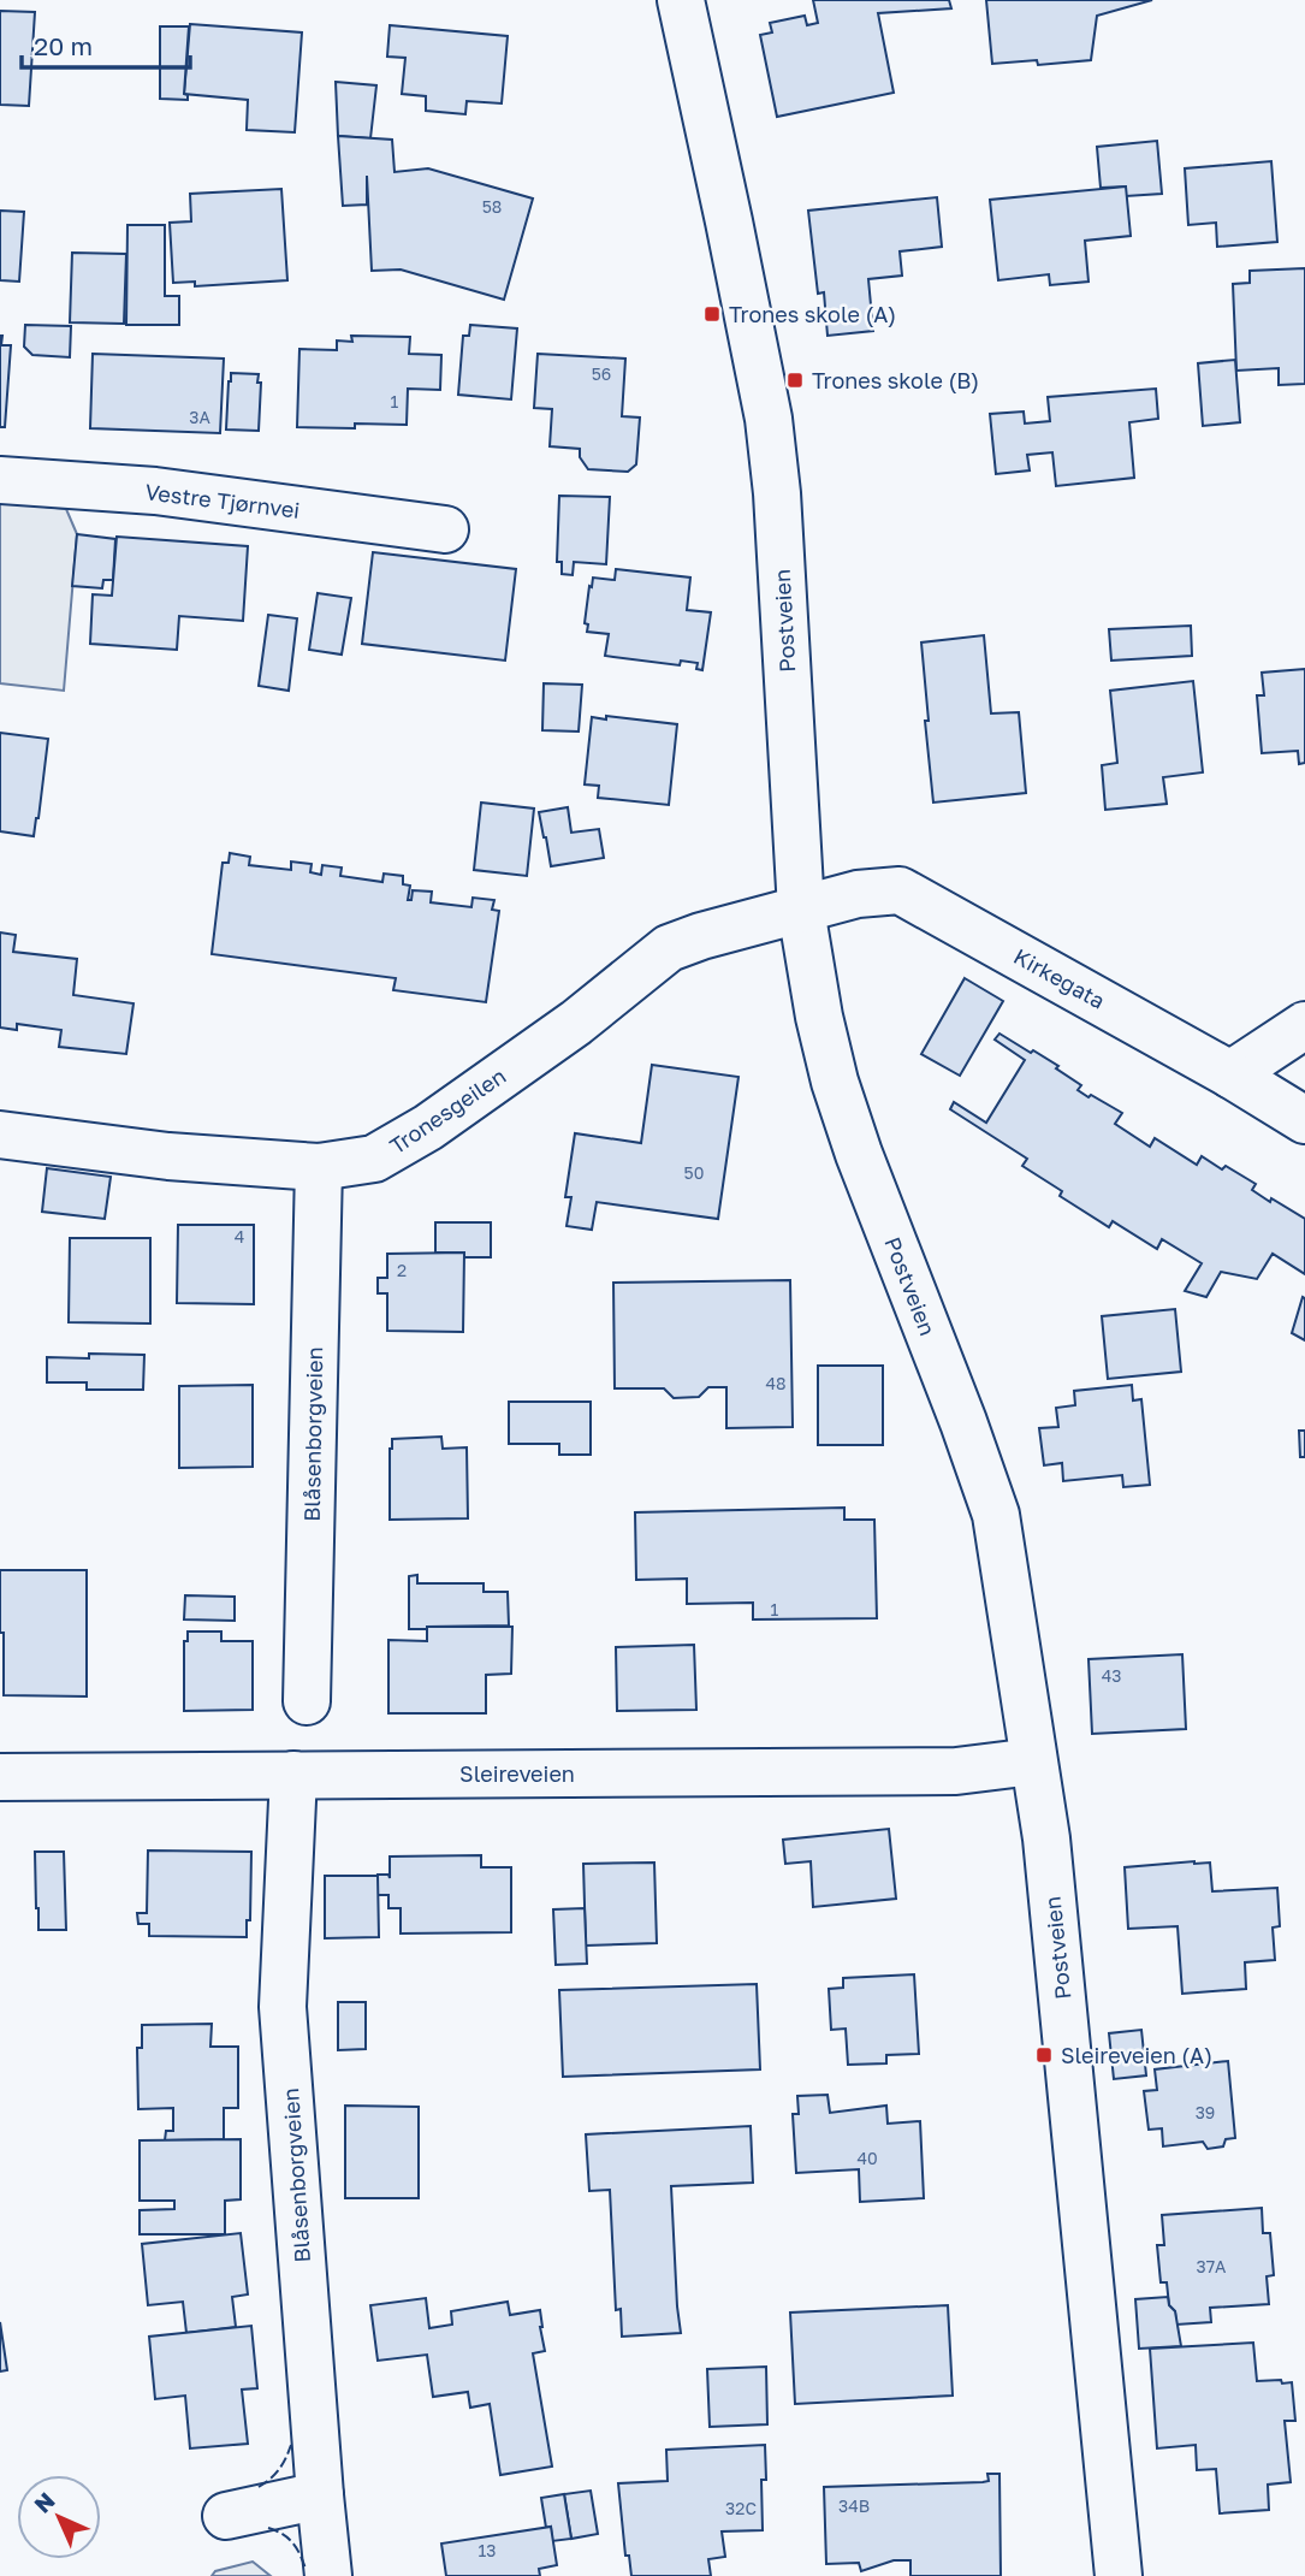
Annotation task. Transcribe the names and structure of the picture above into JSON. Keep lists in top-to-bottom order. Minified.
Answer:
{"streets":{"street":["Vestre Tjørnvei","Postveien","Kirkegata","Tronesgeilen","Blåsenborgveien","Sleireveien"]},"crossings":[["Postveien","Kirkegata"],["Postveien","Tronesgeilen"],["Postveien","Sleireveien"],["Kirkegata","Tronesgeilen"],["Tronesgeilen","Blåsenborgveien"],["Blåsenborgveien","Sleireveien"]],"places":{"transit":["Trones skole (A)","Trones skole (B)","Sleireveien (A)"]},"house_numbers":["58","56","1","3A","50","4","2","48","1","43","39","40","37A","34B","32C","13"],"scale_bar":"20 m","north":"top left"}
